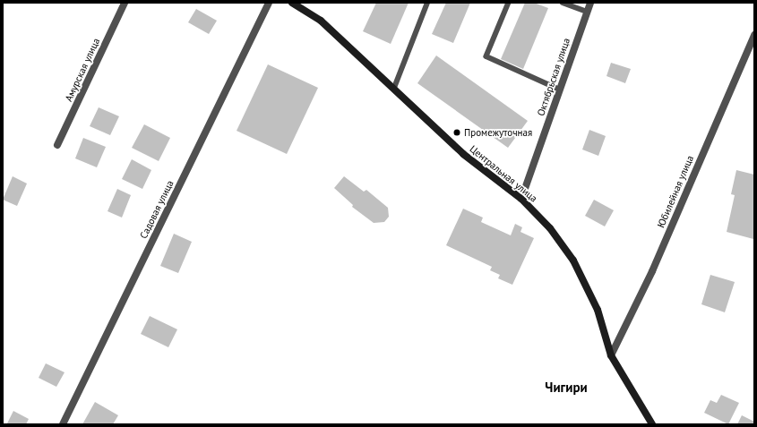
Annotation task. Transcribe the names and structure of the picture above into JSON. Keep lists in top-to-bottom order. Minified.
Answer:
{"streets":{"street":["Амурская улица","Октябрьская улица","Центральная улица","Юбилейная улица","Садовая улица"]},"crossings":[["Октябрьская улица","Центральная улица"],["Центральная улица","Юбилейная улица"]],"districts":["Чигири"],"places":["Промежуточная"]}
